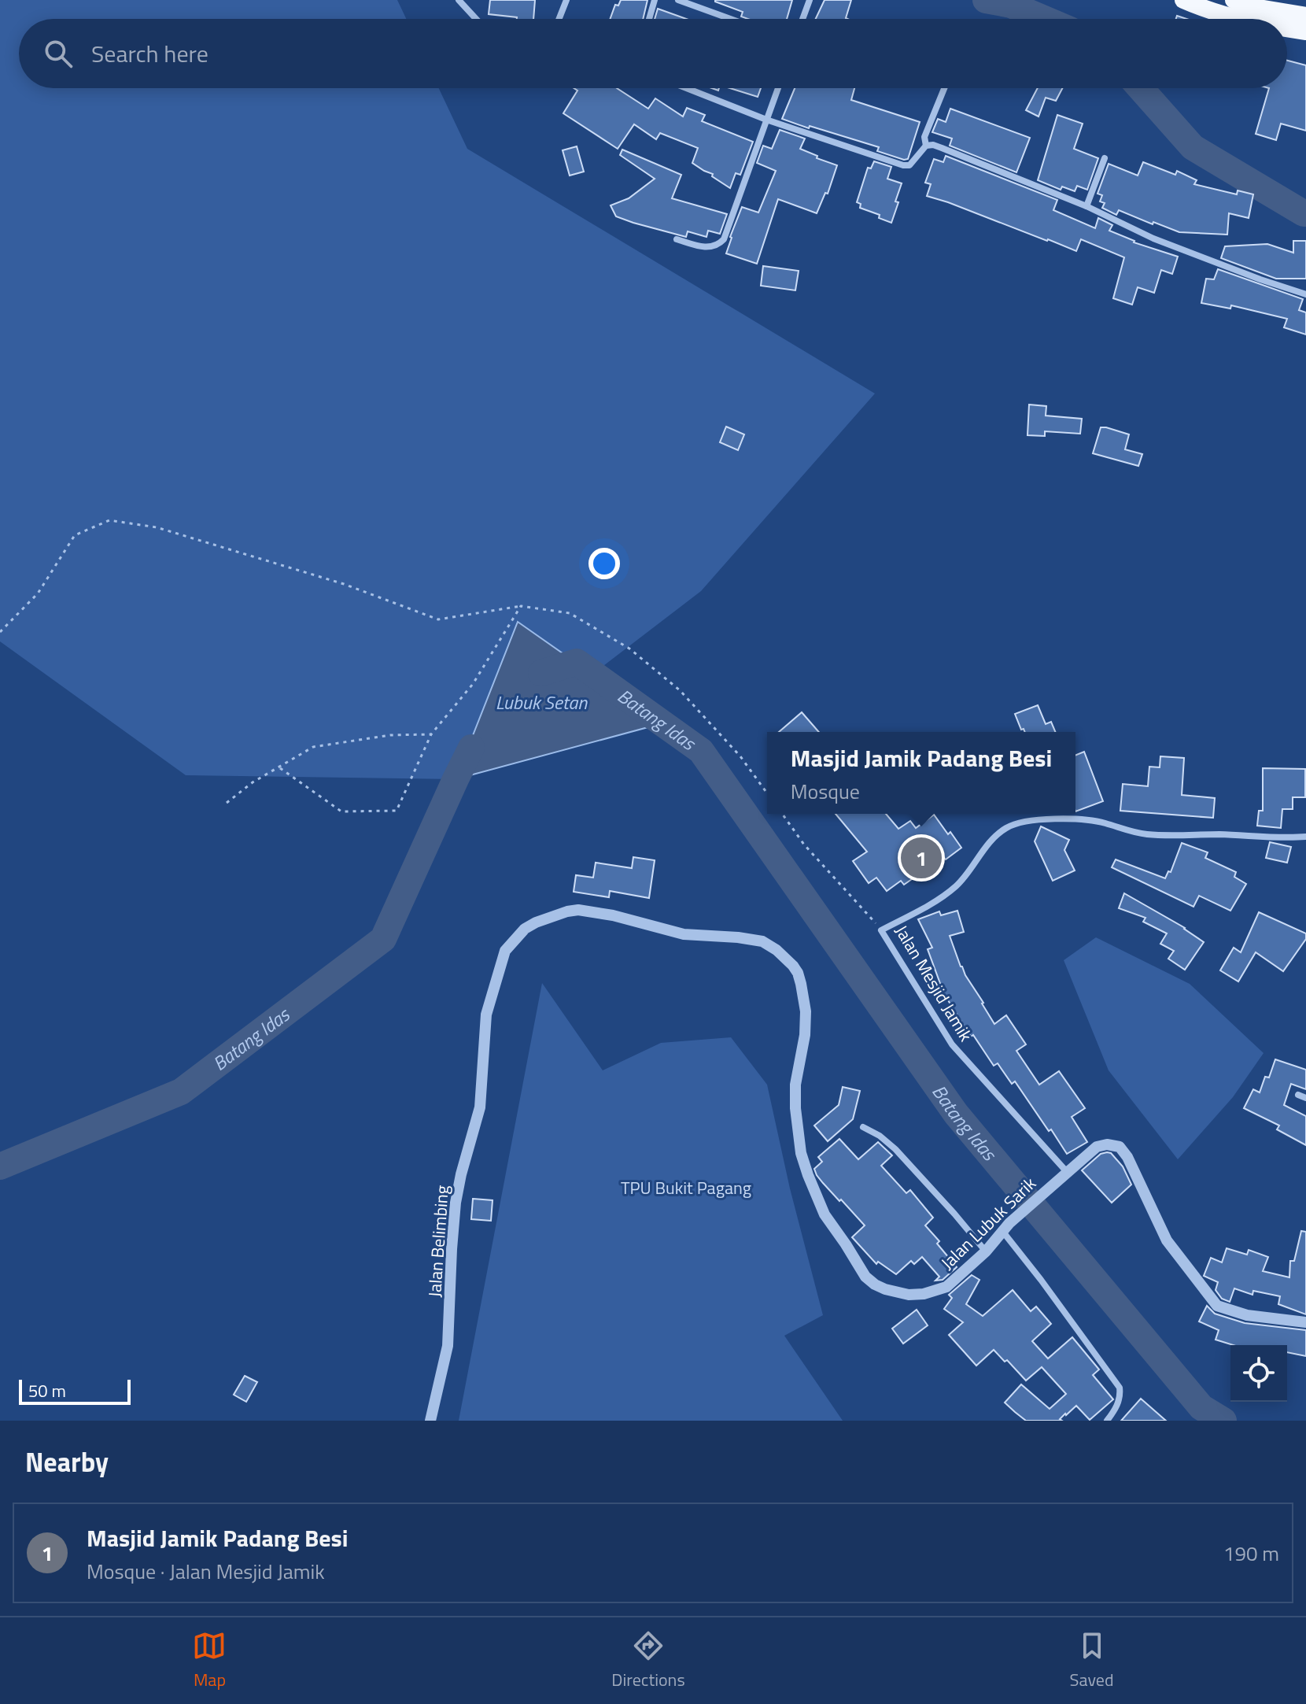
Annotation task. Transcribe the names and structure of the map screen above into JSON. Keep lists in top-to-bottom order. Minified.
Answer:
{"streets":{"street":["Jalan Mesjid Jamik","Jalan Lubuk Sarik","Jalan Belimbing"]},"crossings":[["Jalan Mesjid Jamik","Jalan Lubuk Sarik"],["Jalan Lubuk Sarik","Jalan Belimbing"]],"water":["Lubuk Setan","Batang Idas"],"parks":["TPU Bukit Pagang"],"scale_bar":"50 m","page":{"search":"Search here","popup":["Masjid Jamik Padang Besi","Mosque"],"pins":"1","scale":"50 m","heading":"Nearby","list":[{"mark":"1","name":"Masjid Jamik Padang Besi","note":"Mosque · Jalan Mesjid Jamik","value":"190 m"}],"nav":["Map","Directions","Saved"]}}
